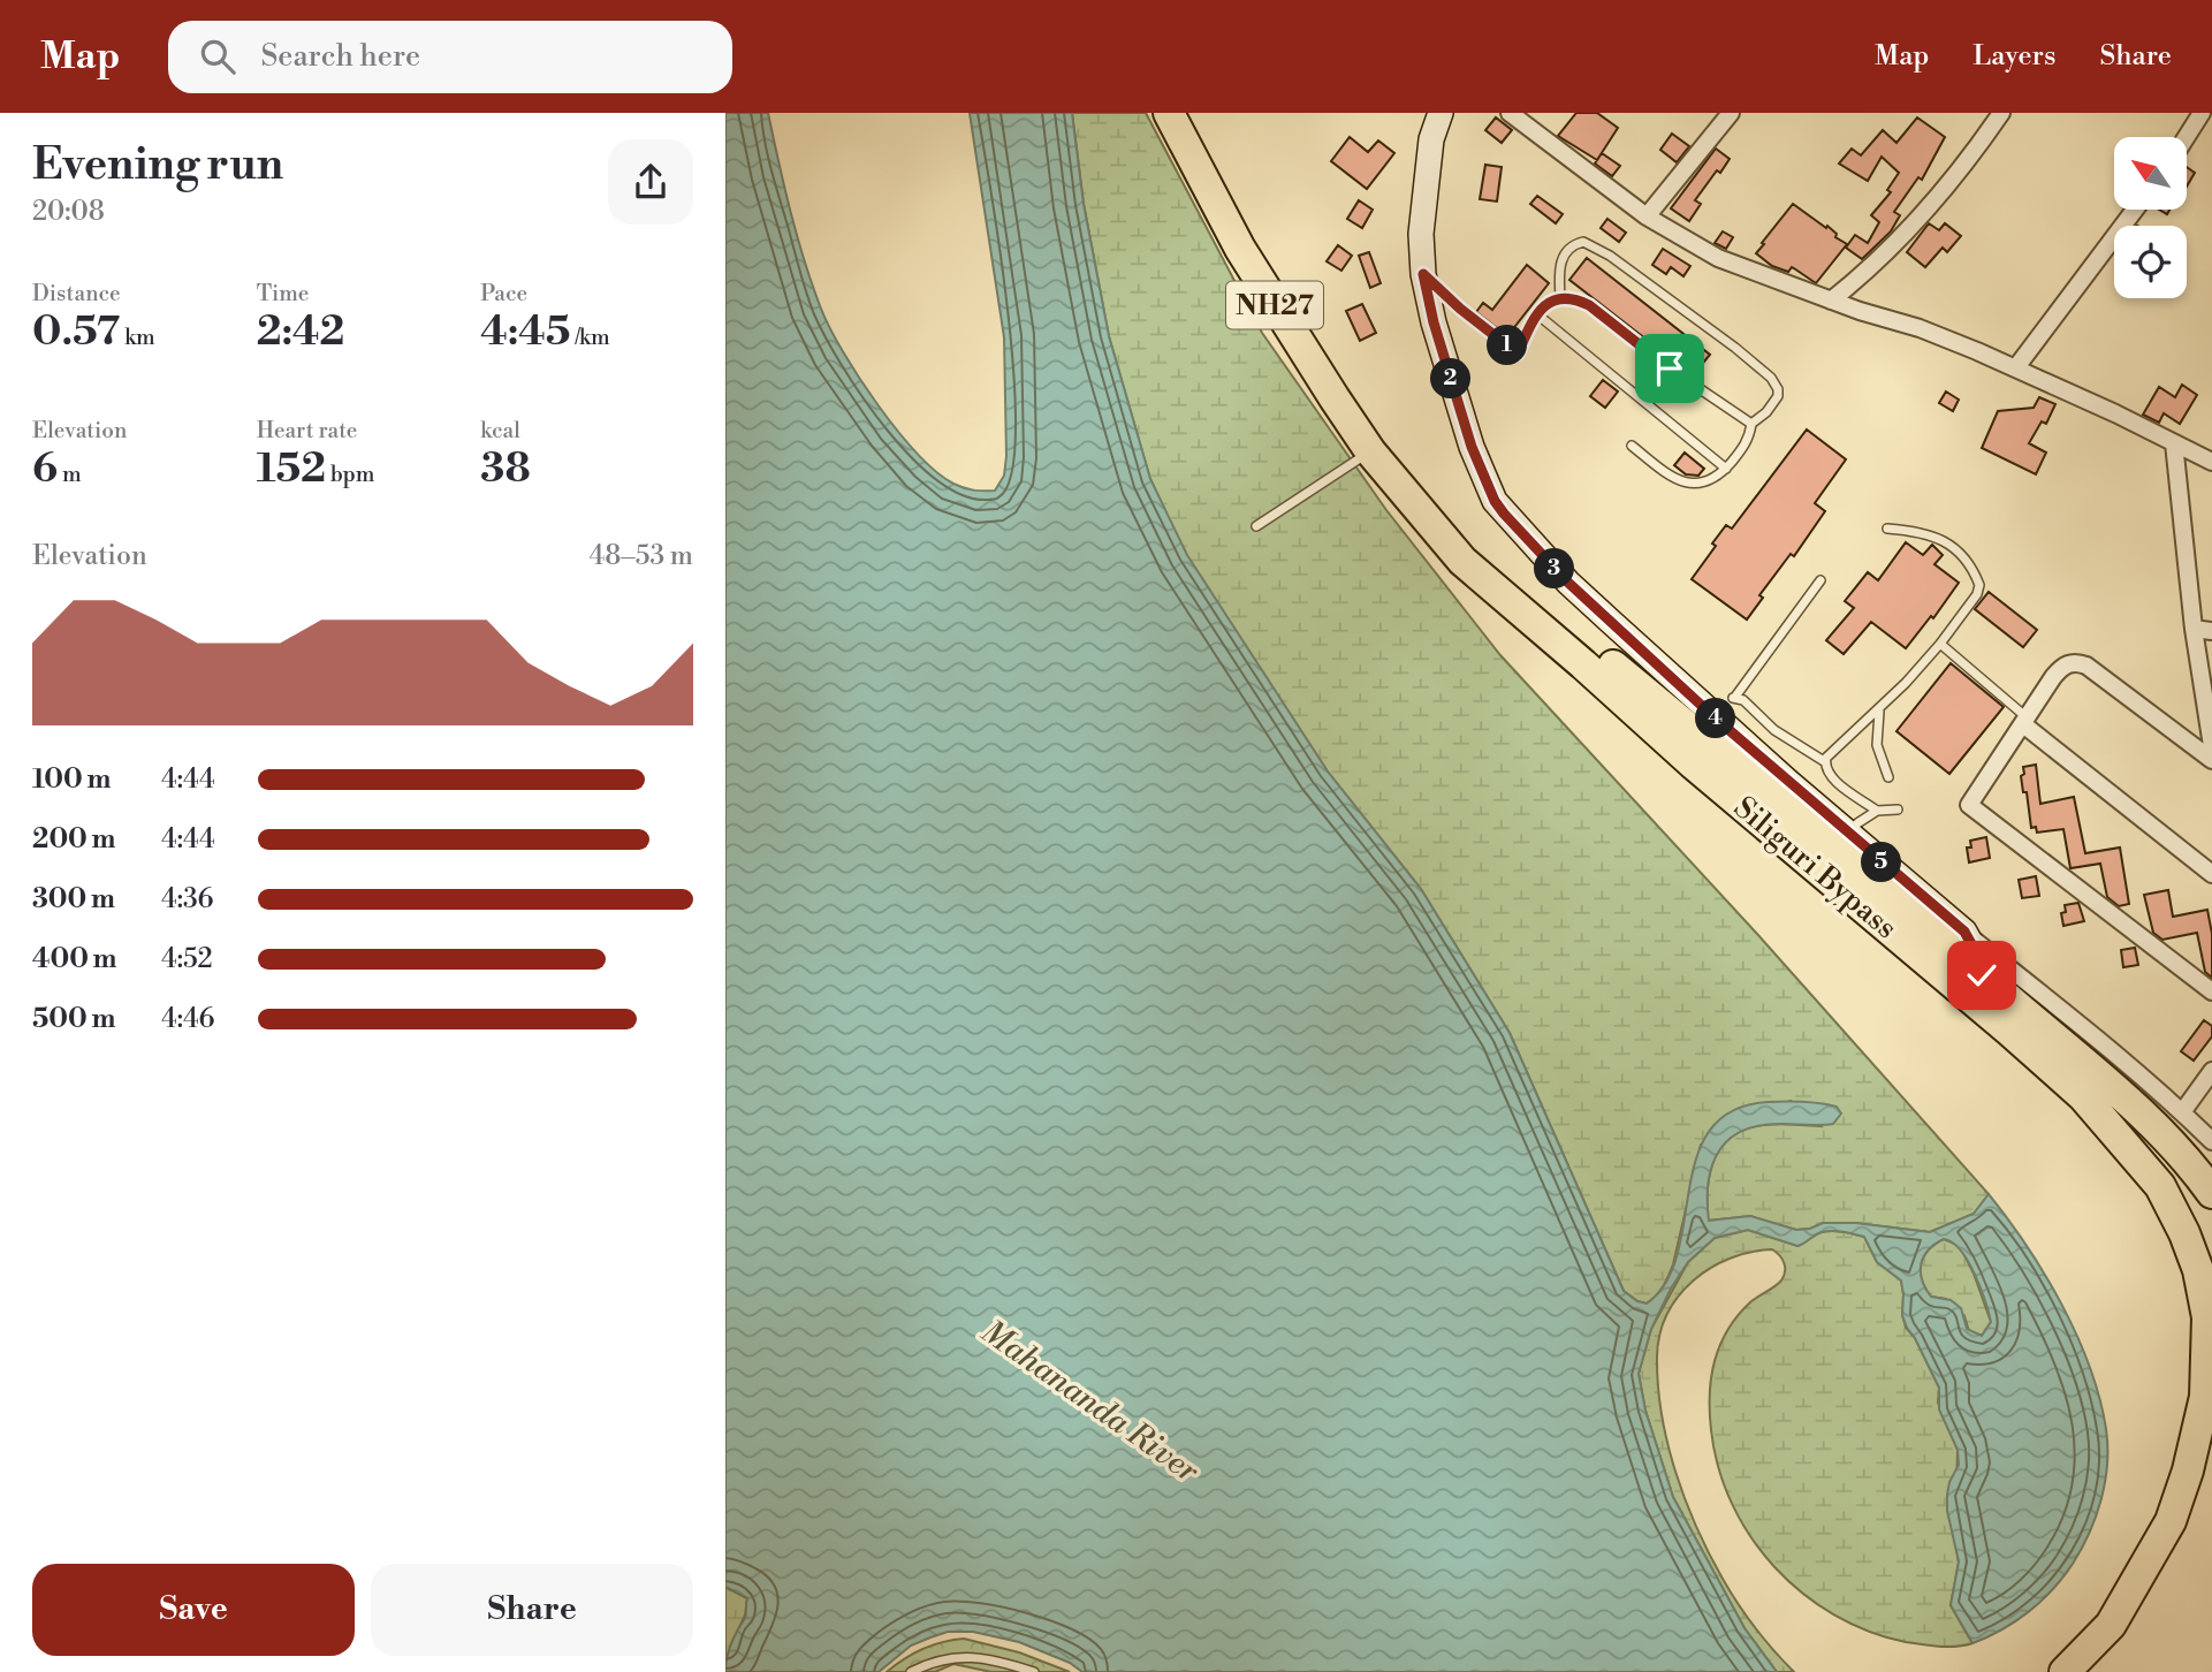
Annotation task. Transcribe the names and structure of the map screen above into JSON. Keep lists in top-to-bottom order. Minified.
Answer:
{"streets":{"highway":["NH27","Siliguri Bypass"]},"water":["Mahananda River"],"north":"top left","page":{"header":"Map","search":"Search here","nav":["Map","Layers","Share"],"heading":["Evening run","20:08"],"stats":[["Distance","0.57 km"],["Time","2:42"],["Pace","4:45 /km"],["Elevation","6 m"],["Heart rate","152 bpm"],["kcal","38"]],"pins":["1","2","3","4","5"],"chart":["Elevation","48–53 m"],"list":[{"name":"100 m","note":"4:44"},{"name":"200 m","note":"4:44"},{"name":"300 m","note":"4:36"},{"name":"400 m","note":"4:52"},{"name":"500 m","note":"4:46"}],"buttons":["Save","Share"]}}
